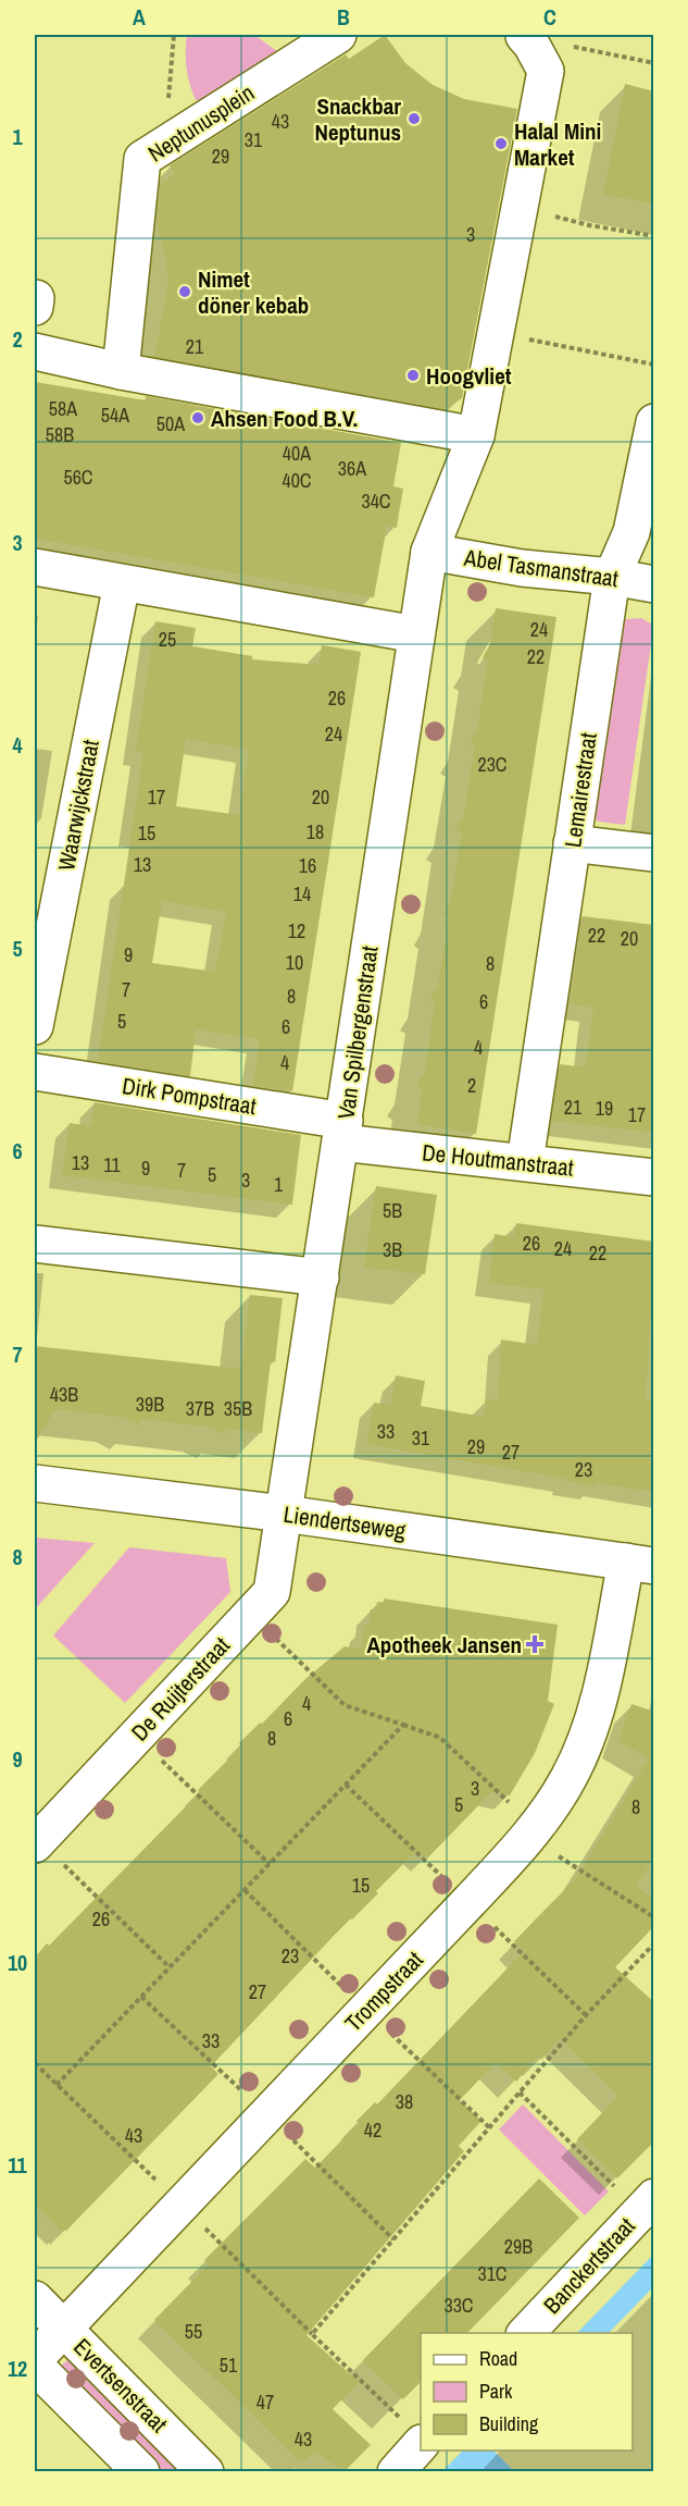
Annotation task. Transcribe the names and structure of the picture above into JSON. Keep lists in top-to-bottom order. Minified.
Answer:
{"streets":{"street":["Neptunusplein","Abel Tasmanstraat","Lemairestraat","Waarwijckstraat","Van Spilbergenstraat","Dirk Pompstraat","De Houtmanstraat","Liendertseweg","De Ruijterstraat","Trompstraat","Banckertstraat","Evertsenstraat"]},"crossings":[["Abel Tasmanstraat","Lemairestraat"],["Abel Tasmanstraat","Van Spilbergenstraat"],["Lemairestraat","De Houtmanstraat"],["Van Spilbergenstraat","Dirk Pompstraat"],["Van Spilbergenstraat","De Houtmanstraat"],["Van Spilbergenstraat","Liendertseweg"],["Van Spilbergenstraat","De Ruijterstraat"],["Dirk Pompstraat","De Houtmanstraat"],["Liendertseweg","De Ruijterstraat"],["Liendertseweg","Trompstraat"],["Trompstraat","Evertsenstraat"]],"places":{"other":["Snackbar Neptunus","Halal Mini Market","Nimet döner kebab","Hoogvliet","Ahsen Food B.V."],"health":["Apotheek Jansen"]},"house_numbers":["43","31","29","3","21","58A","54A","50A","58B","40A","36A","56C","40C","34C","24","25","22","26","24","23C","17","20","18","15","13","16","14","12","22","20","9","10","8","7","8","6","5","6","4","4","2","21","19","17","13","11","9","7","5","3","1","5B","26","24","3B","22","43B","39B","37B","35B","33","31","29","27","23","4","6","8","3","5","8","15","26","23","27","33","38","42","43","29B","31C","33C","55","51","47","43"],"legend":["Road","Park","Building"],"grid":{"columns":["A","B","C"],"rows":["1","2","3","4","5","6","7","8","9","10","11","12"]}}
